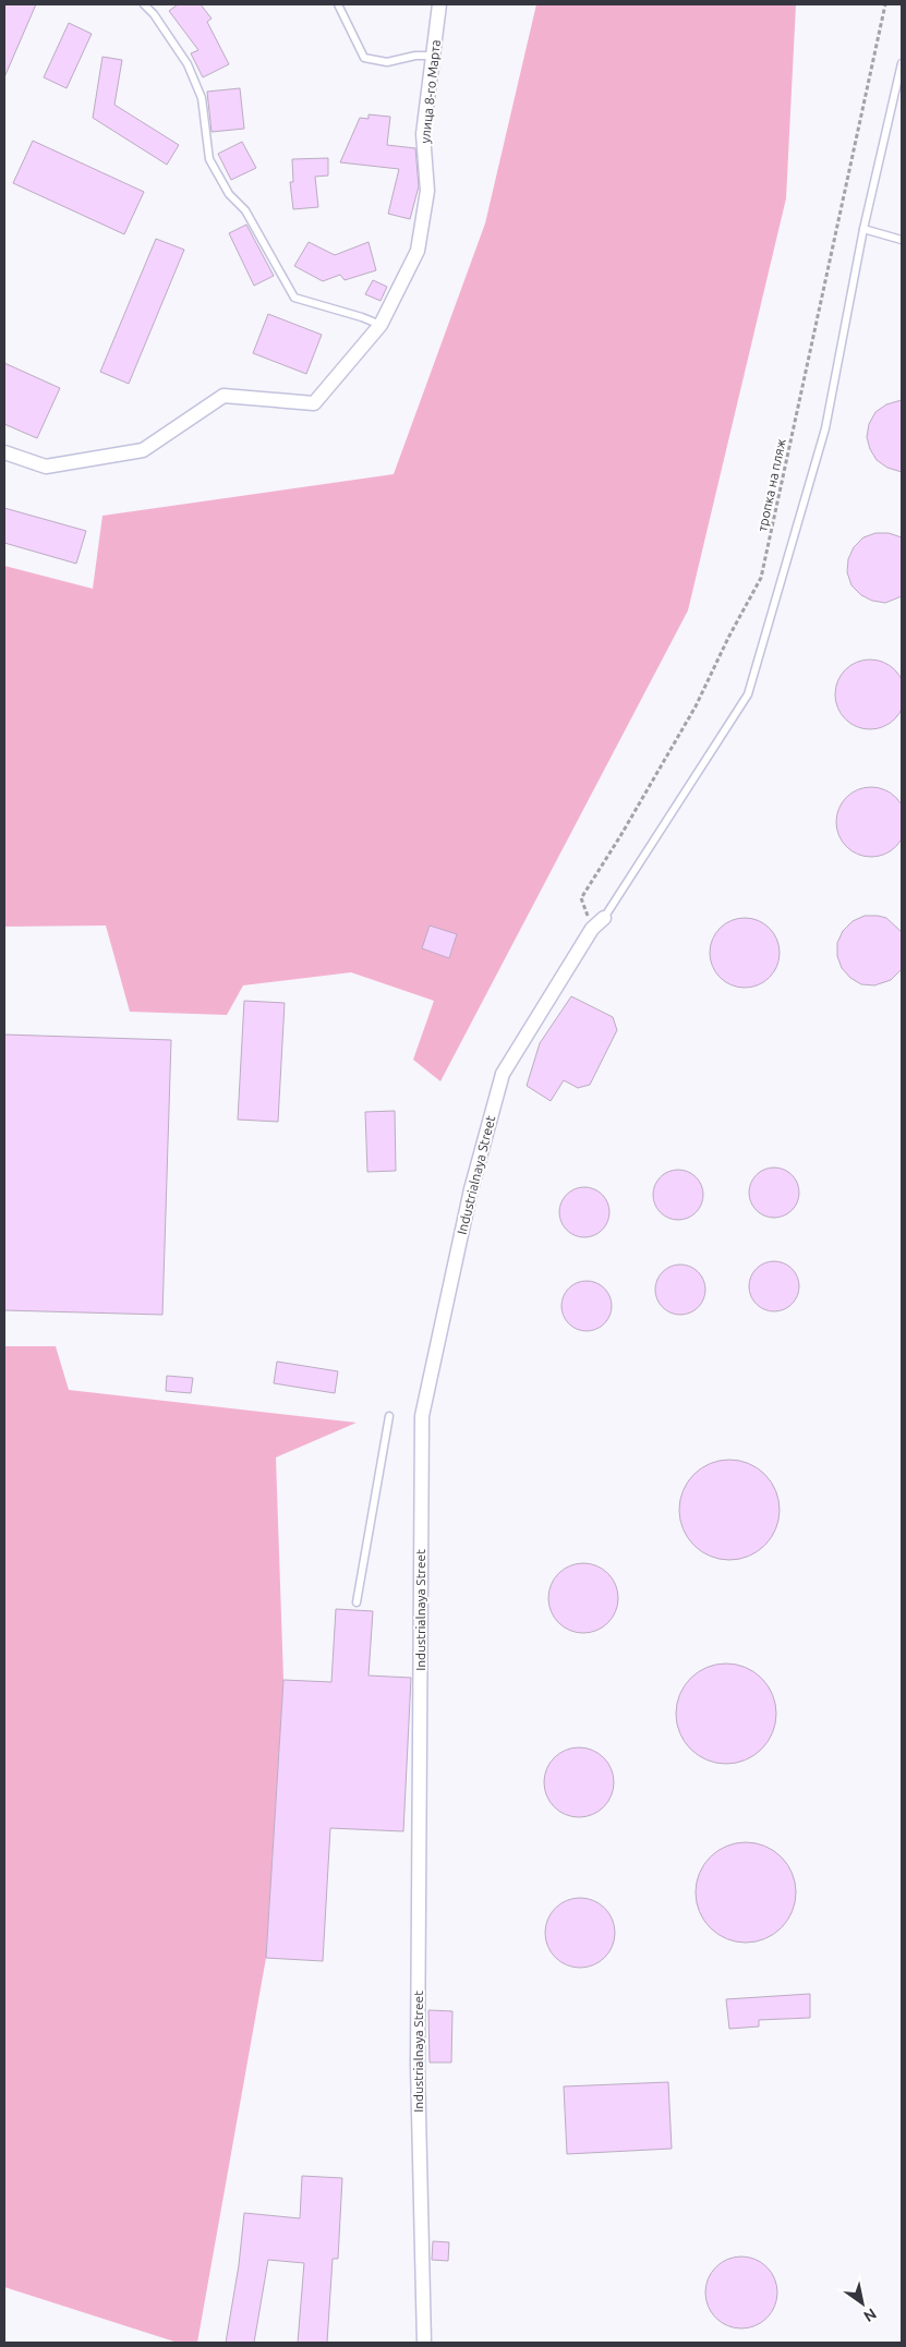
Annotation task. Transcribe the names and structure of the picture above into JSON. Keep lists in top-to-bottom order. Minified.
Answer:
{"streets":{"street":["улица 8-го Марта","Industrialnaya Street"],"path":["тропка на пляж"]},"crossings":[["тропка на пляж","Industrialnaya Street"]],"north":"bottom right"}
